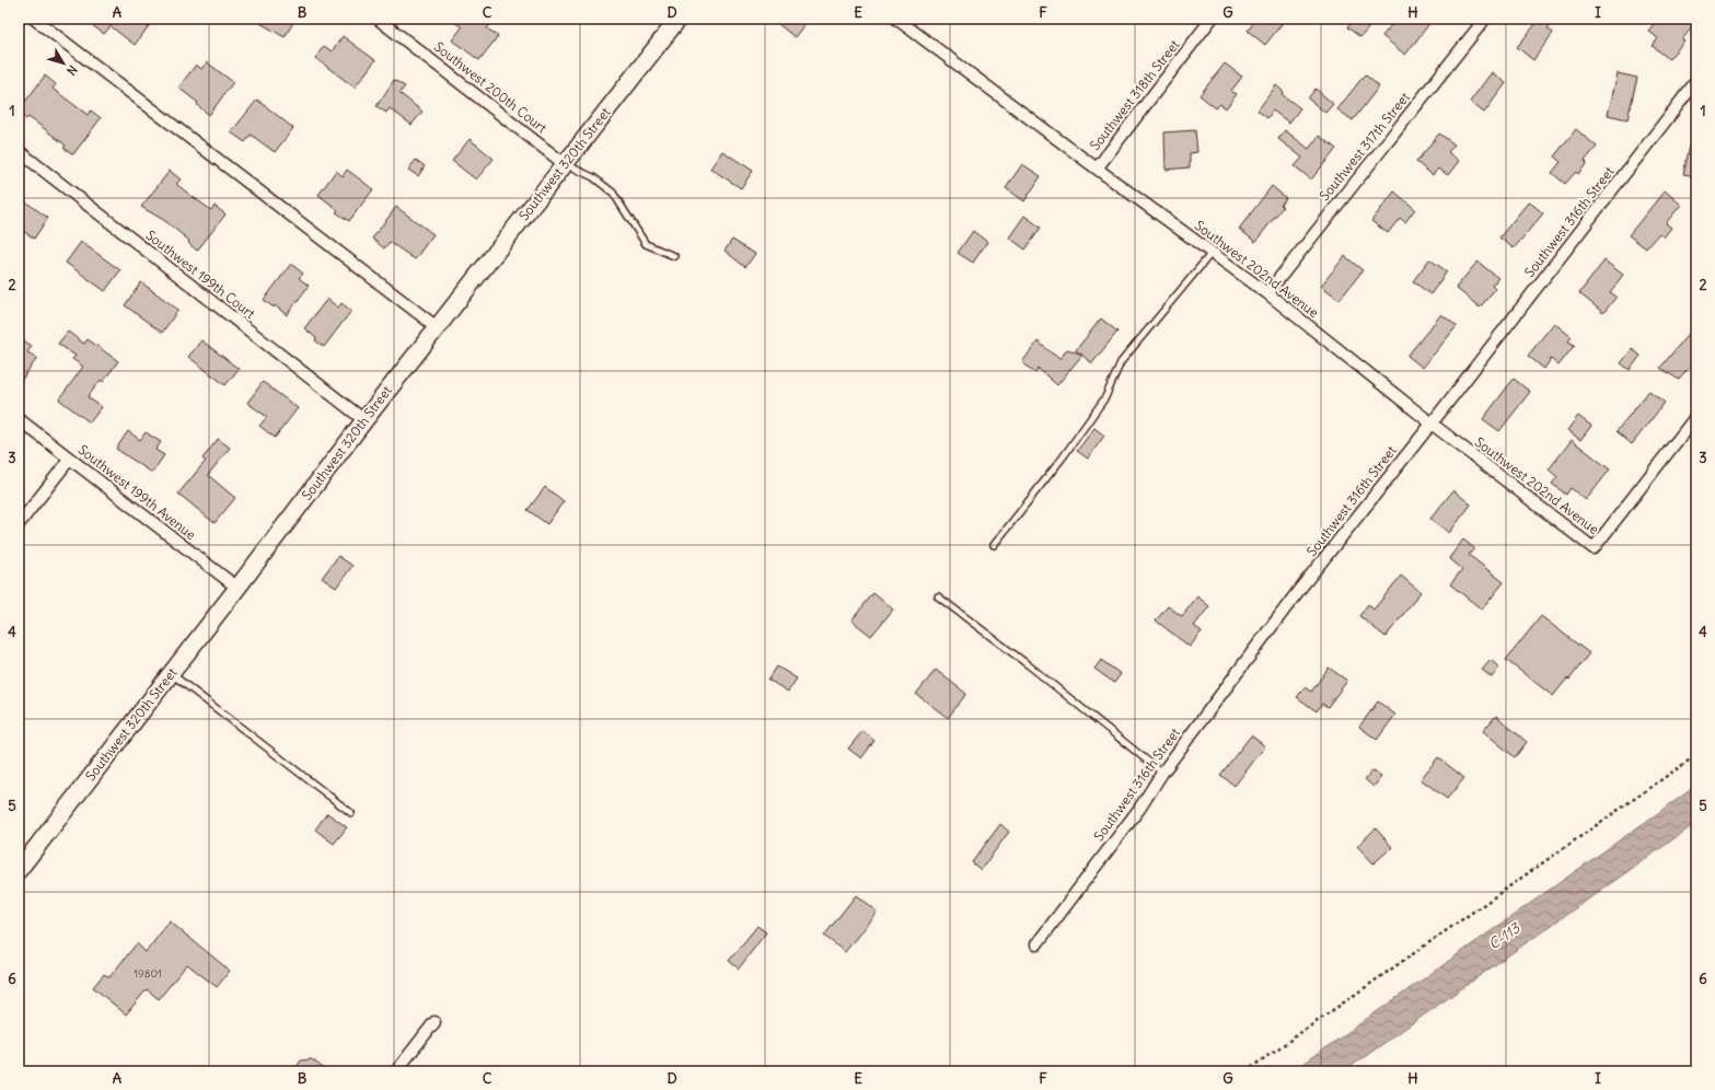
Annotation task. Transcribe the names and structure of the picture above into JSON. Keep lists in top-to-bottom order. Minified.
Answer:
{"streets":{"street":["Southwest 200th Court","Southwest 318th Street","Southwest 317th Street","Southwest 320th Street","Southwest 316th Street","Southwest 202nd Avenue","Southwest 199th Court","Southwest 199th Avenue"]},"crossings":[["Southwest 200th Court","Southwest 320th Street"],["Southwest 318th Street","Southwest 202nd Avenue"],["Southwest 317th Street","Southwest 202nd Avenue"],["Southwest 320th Street","Southwest 199th Court"],["Southwest 320th Street","Southwest 199th Avenue"],["Southwest 316th Street","Southwest 202nd Avenue"]],"water":["C-113"],"house_numbers":["19801"],"north":"bottom right","grid":{"columns":["A","B","C","D","E","F","G","H","I"],"rows":["1","2","3","4","5","6"]}}
